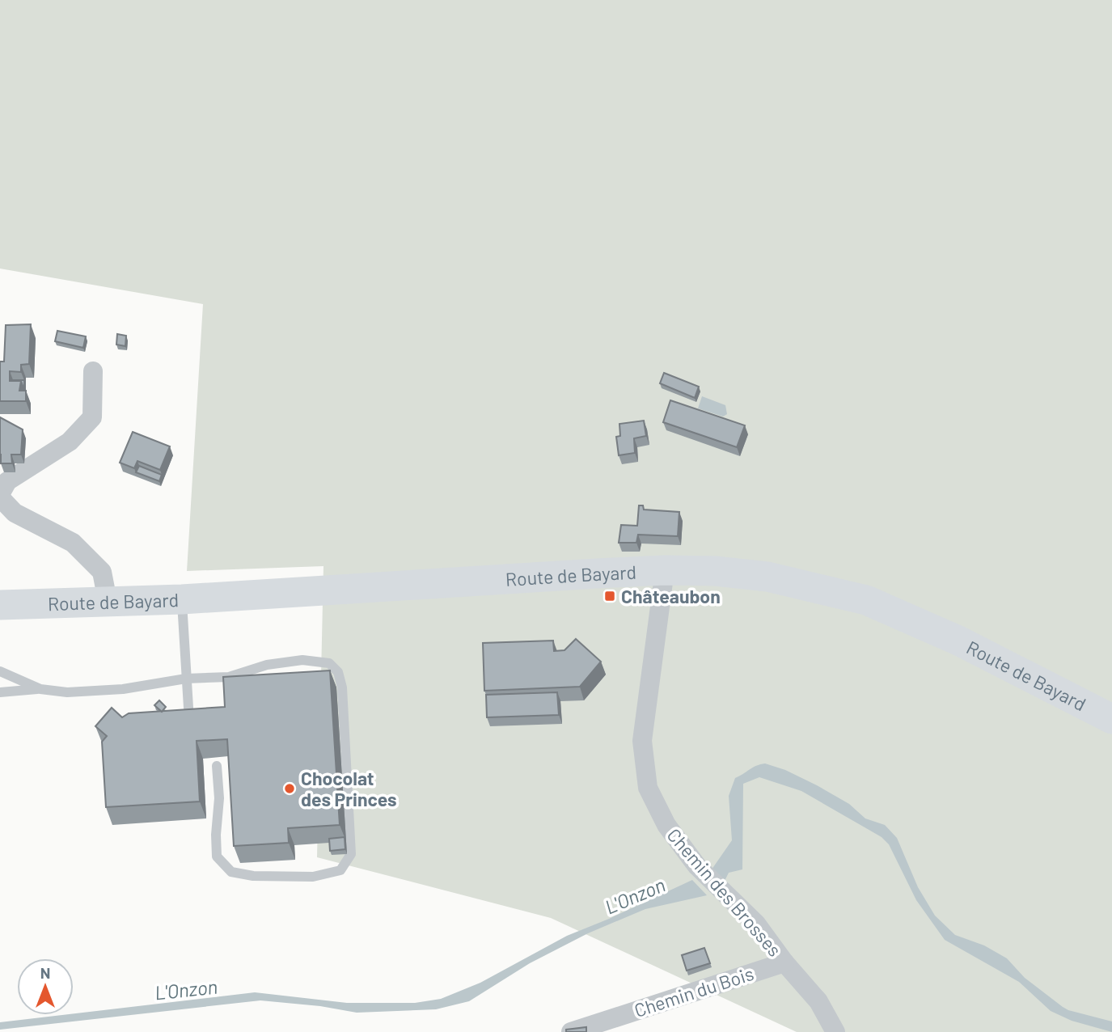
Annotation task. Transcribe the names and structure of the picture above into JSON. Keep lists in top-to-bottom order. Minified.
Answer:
{"streets":{"main road":["Route de Bayard"],"street":["Chemin des Brosses","Chemin du Bois"]},"crossings":[["Route de Bayard","Chemin des Brosses"],["Chemin des Brosses","Chemin du Bois"]],"water":["L'Onzon"],"places":{"transit":["Châteaubon"],"other":["Chocolat des Princes"]},"north":"top"}
